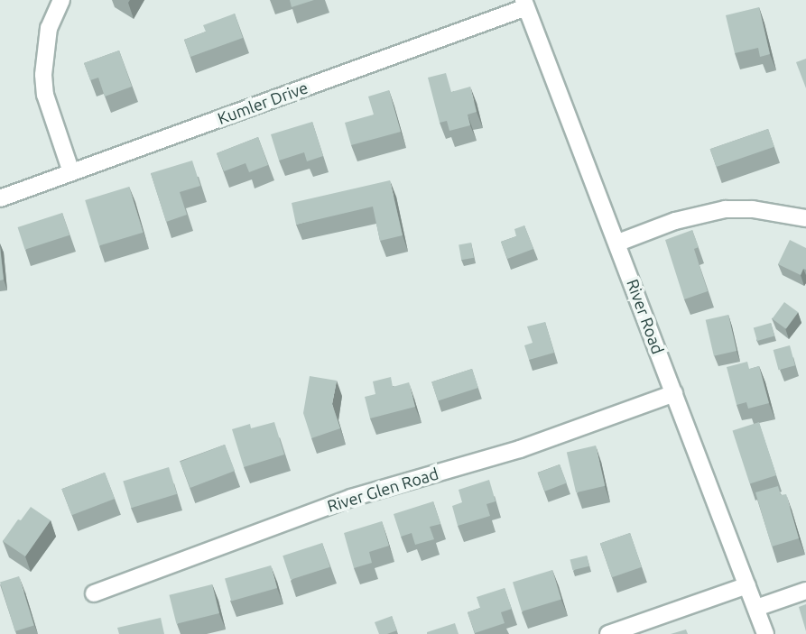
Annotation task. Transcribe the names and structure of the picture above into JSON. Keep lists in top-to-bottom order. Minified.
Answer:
{"streets":{"street":["Kumler Drive","River Road","River Glen Road"]},"crossings":[["Kumler Drive","River Road"],["River Road","River Glen Road"]]}
